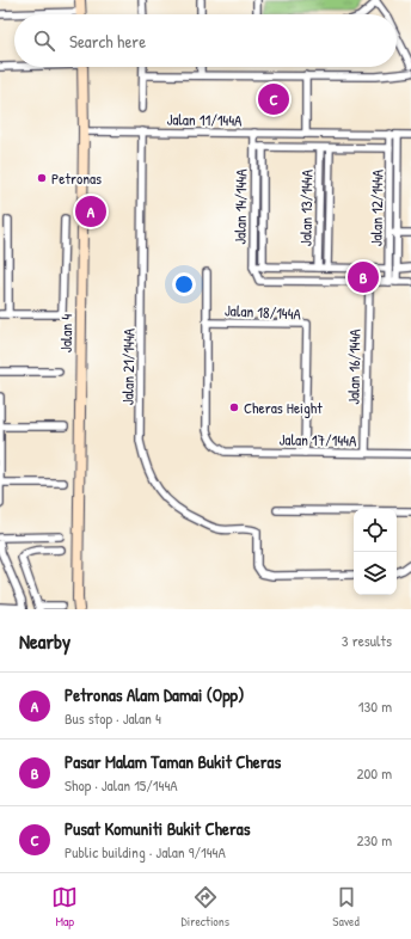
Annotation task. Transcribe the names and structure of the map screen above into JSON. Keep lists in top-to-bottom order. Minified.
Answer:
{"streets":{"street":["Jalan 11/144A","Jalan 14/144A","Jalan 13/144A","Jalan 12/144A","Jalan 18/144A","Jalan 4","Jalan 21/144A","Jalan 16/144A","Jalan 17/144A"]},"crossings":[["Jalan 11/144A","Jalan 14/144A"],["Jalan 11/144A","Jalan 12/144A"],["Jalan 11/144A","Jalan 4"],["Jalan 11/144A","Jalan 21/144A"],["Jalan 14/144A","Jalan 16/144A"],["Jalan 18/144A","Jalan 17/144A"],["Jalan 16/144A","Jalan 17/144A"]],"places":["Petronas","Cheras Height"],"page":{"search":"Search here","pins":["C","A","B"],"heading":["Nearby","3 results"],"list":[{"mark":"A","name":"Petronas Alam Damai (Opp)","note":"Bus stop · Jalan 4","value":"130 m"},{"mark":"B","name":"Pasar Malam Taman Bukit Cheras","note":"Shop · Jalan 15/144A","value":"200 m"},{"mark":"C","name":"Pusat Komuniti Bukit Cheras","note":"Public building · Jalan 9/144A","value":"230 m"}],"nav":["Map","Directions","Saved"]}}
